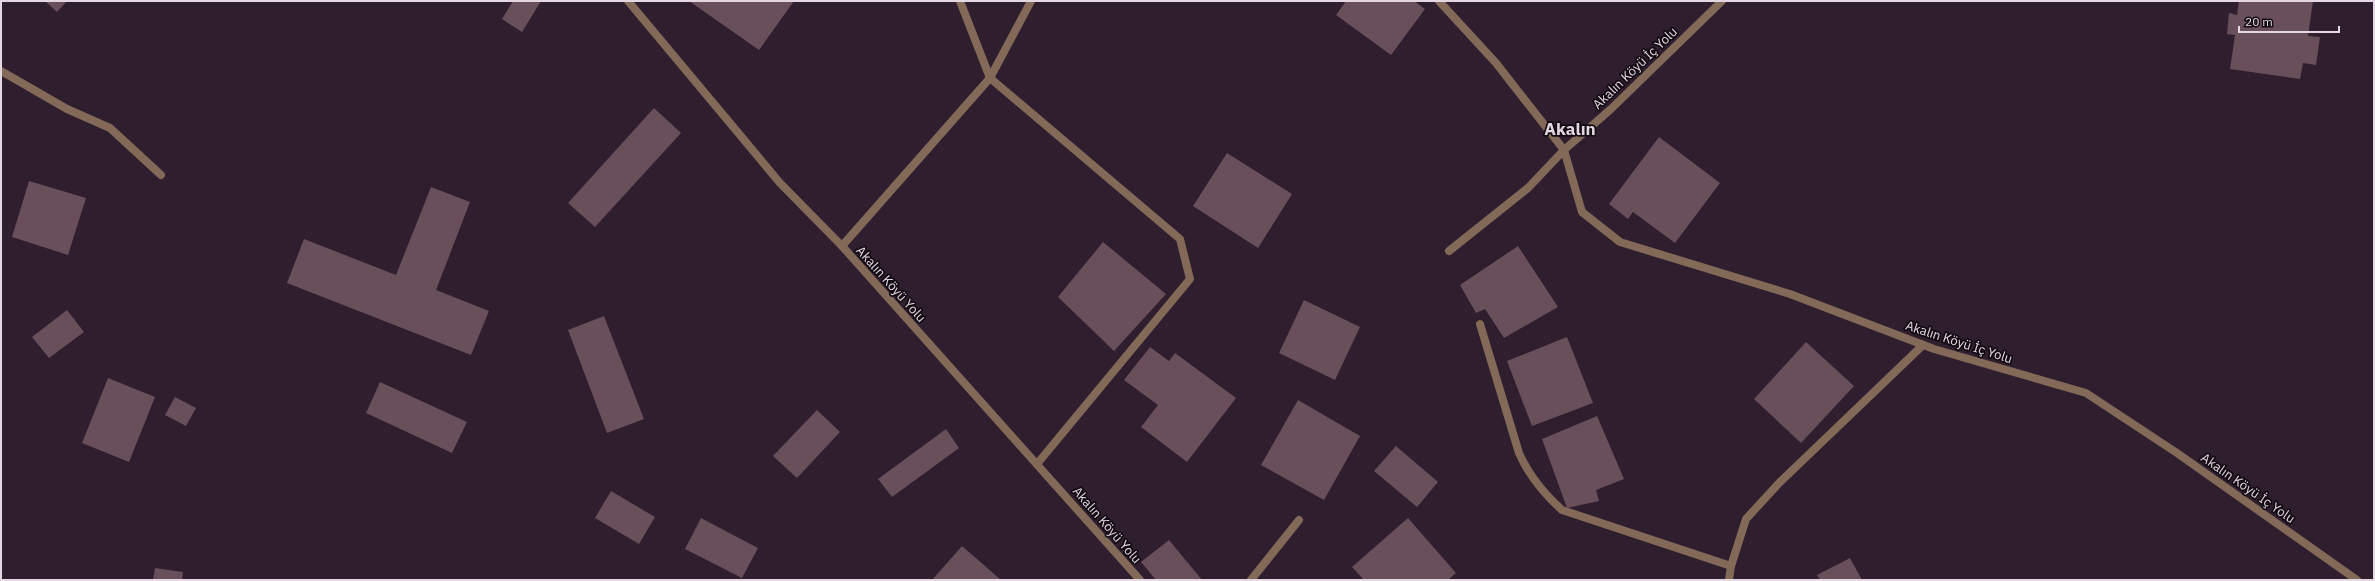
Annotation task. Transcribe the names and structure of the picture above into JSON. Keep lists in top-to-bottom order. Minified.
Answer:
{"streets":{"street":["Akalın Köyü İç Yolu","Akalın Köyü Yolu"]},"districts":["Akalın"],"scale_bar":"20 m"}
